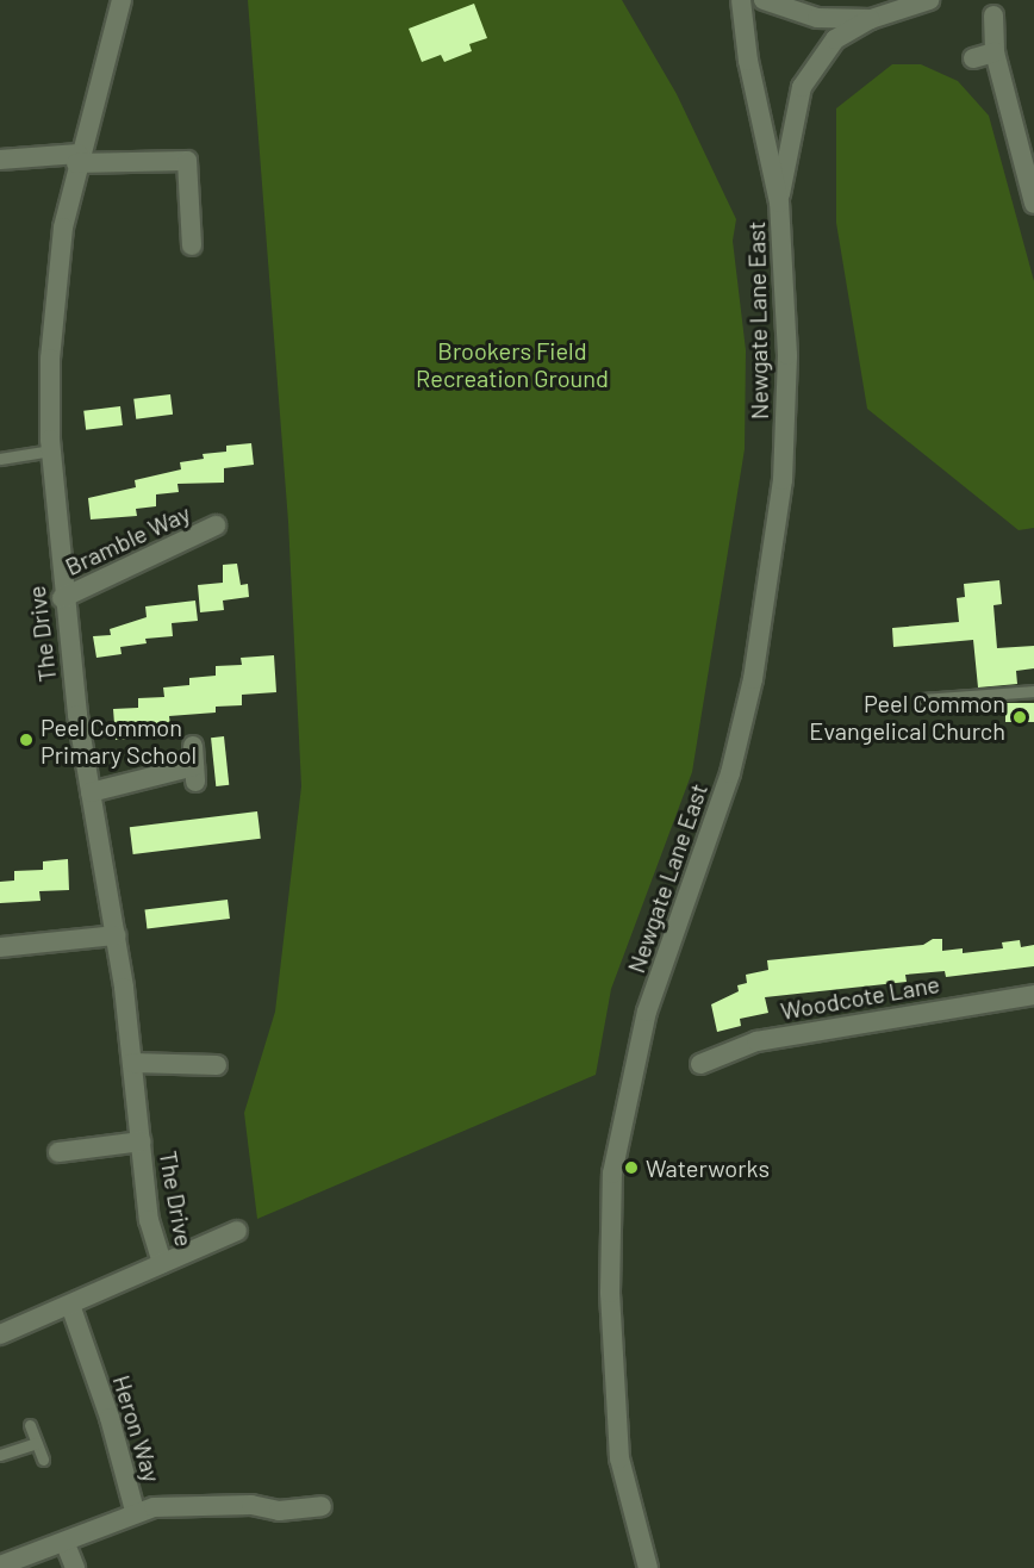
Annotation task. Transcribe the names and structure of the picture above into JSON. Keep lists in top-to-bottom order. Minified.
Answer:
{"streets":{"street":["Newgate Lane East","Bramble Way","The Drive","Woodcote Lane","Heron Way"]},"crossings":[["Bramble Way","The Drive"]],"parks":["Brookers Field Recreation Ground"],"places":["Peel Common Evangelical Church","Peel Common Primary School","Waterworks"]}
